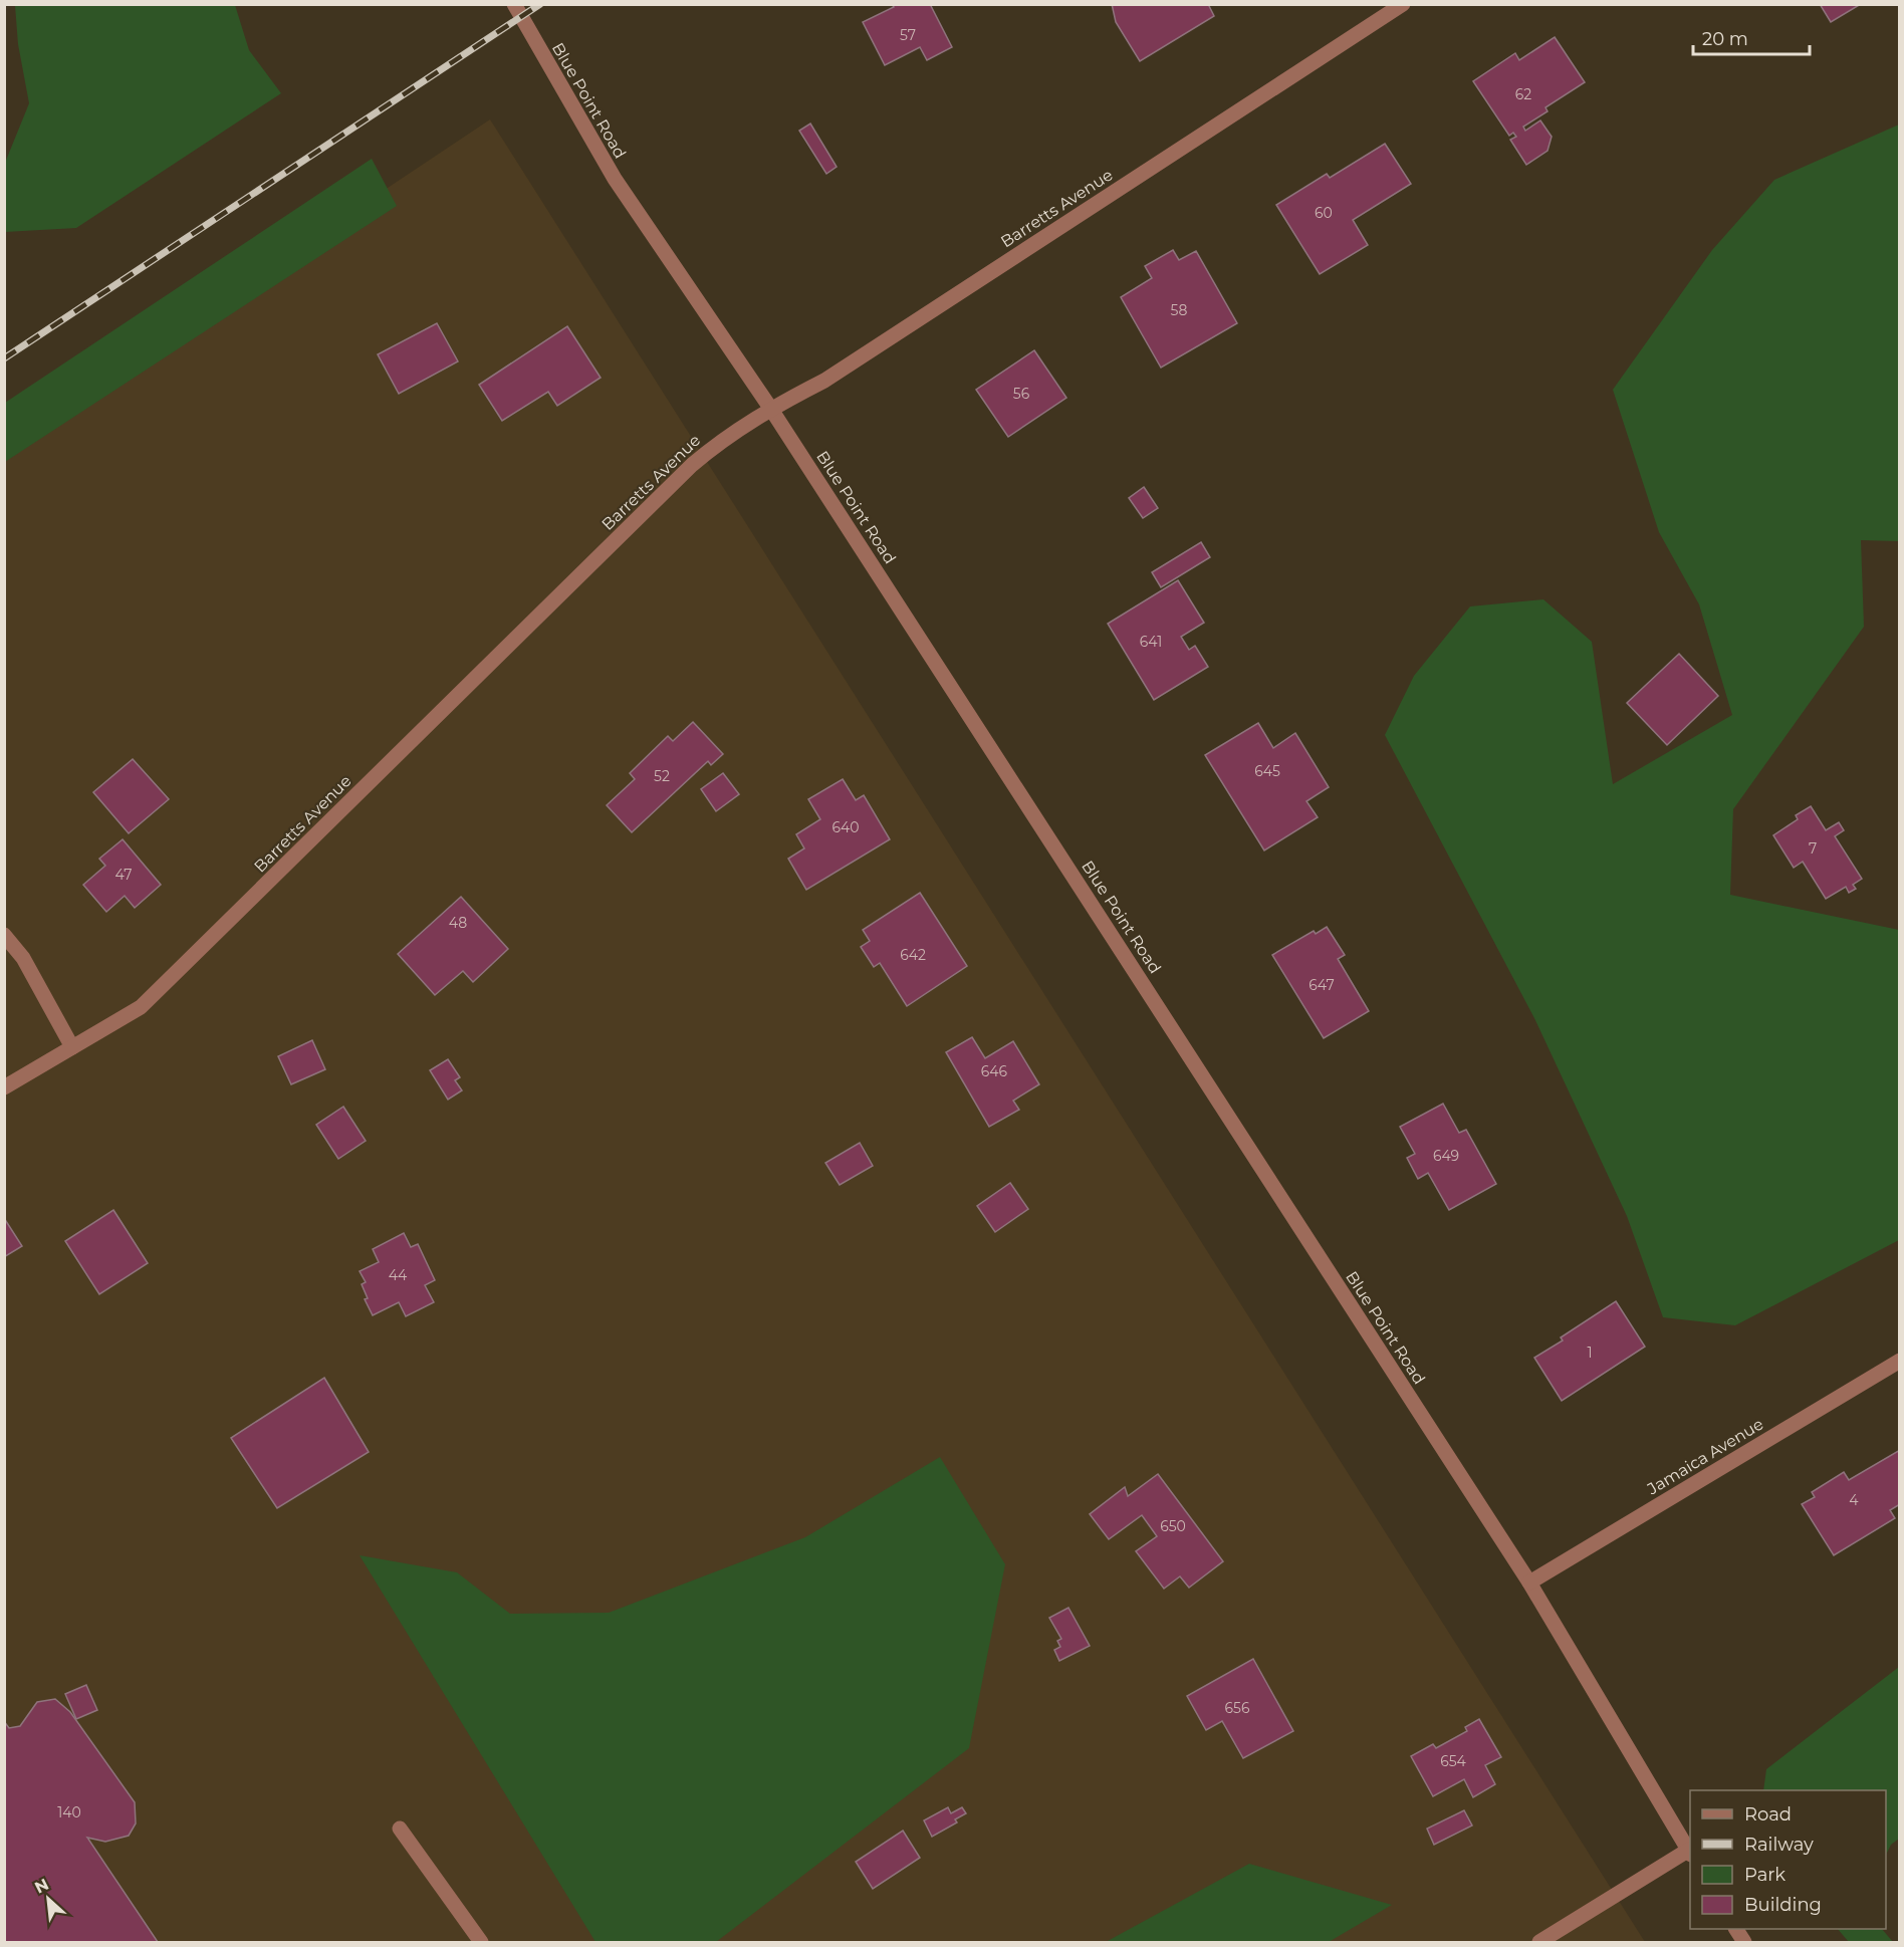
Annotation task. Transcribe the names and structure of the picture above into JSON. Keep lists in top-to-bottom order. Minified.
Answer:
{"streets":{"street":["Blue Point Road","Barretts Avenue","Jamaica Avenue"]},"crossings":[["Blue Point Road","Barretts Avenue"],["Blue Point Road","Jamaica Avenue"]],"house_numbers":["57","62","60","58","56","641","645","52","640","7","47","48","642","647","646","649","44","1","4","650","656","654","140"],"legend":["Road","Railway","Park","Building"],"scale_bar":"20 m","north":"top left"}
